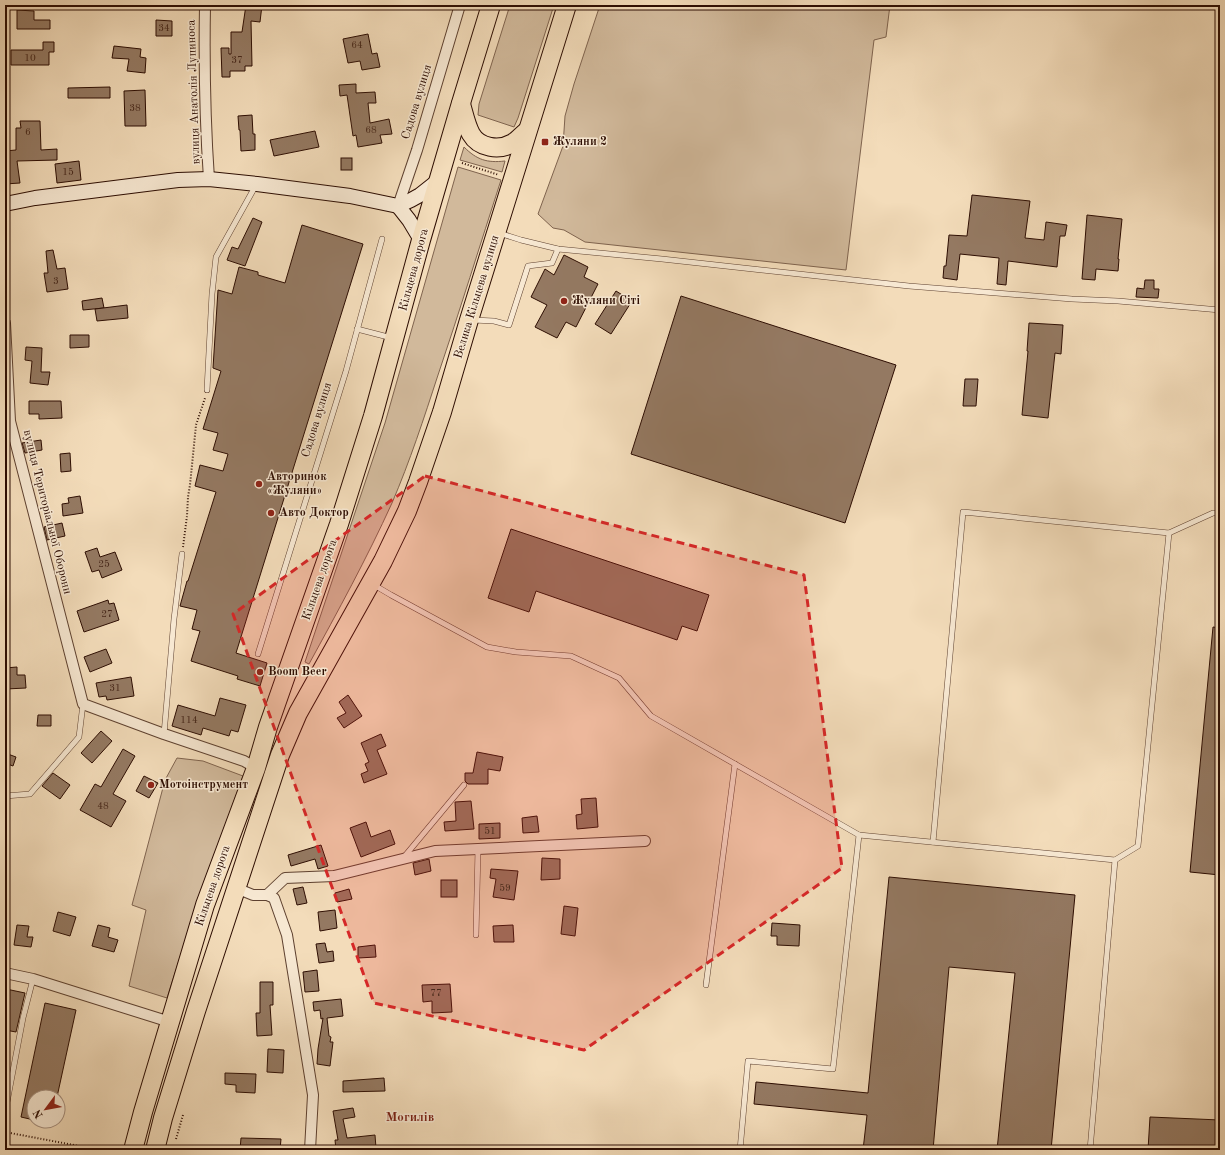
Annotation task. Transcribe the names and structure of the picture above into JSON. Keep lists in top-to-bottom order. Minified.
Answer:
{"streets":{"highway":["Кільцева дорога","Велика Кільцева вулиця"],"street":["вулиця Анатолія Лупиноса","Садова вулиця","вулиця Територіальної Оборони"]},"crossings":[["Кільцева дорога","Велика Кільцева вулиця"]],"districts":["Могилів"],"places":{"transit":["Жуляни 2"],"other":["Жуляни Сіті","Авторинок «Жуляни»","Авто Доктор","Boom Beer","Мотоінструмент"]},"house_numbers":["34","64","10","37","38","68","6","15","3","25","27","31","114","48","51","59","77"],"north":"bottom left"}
